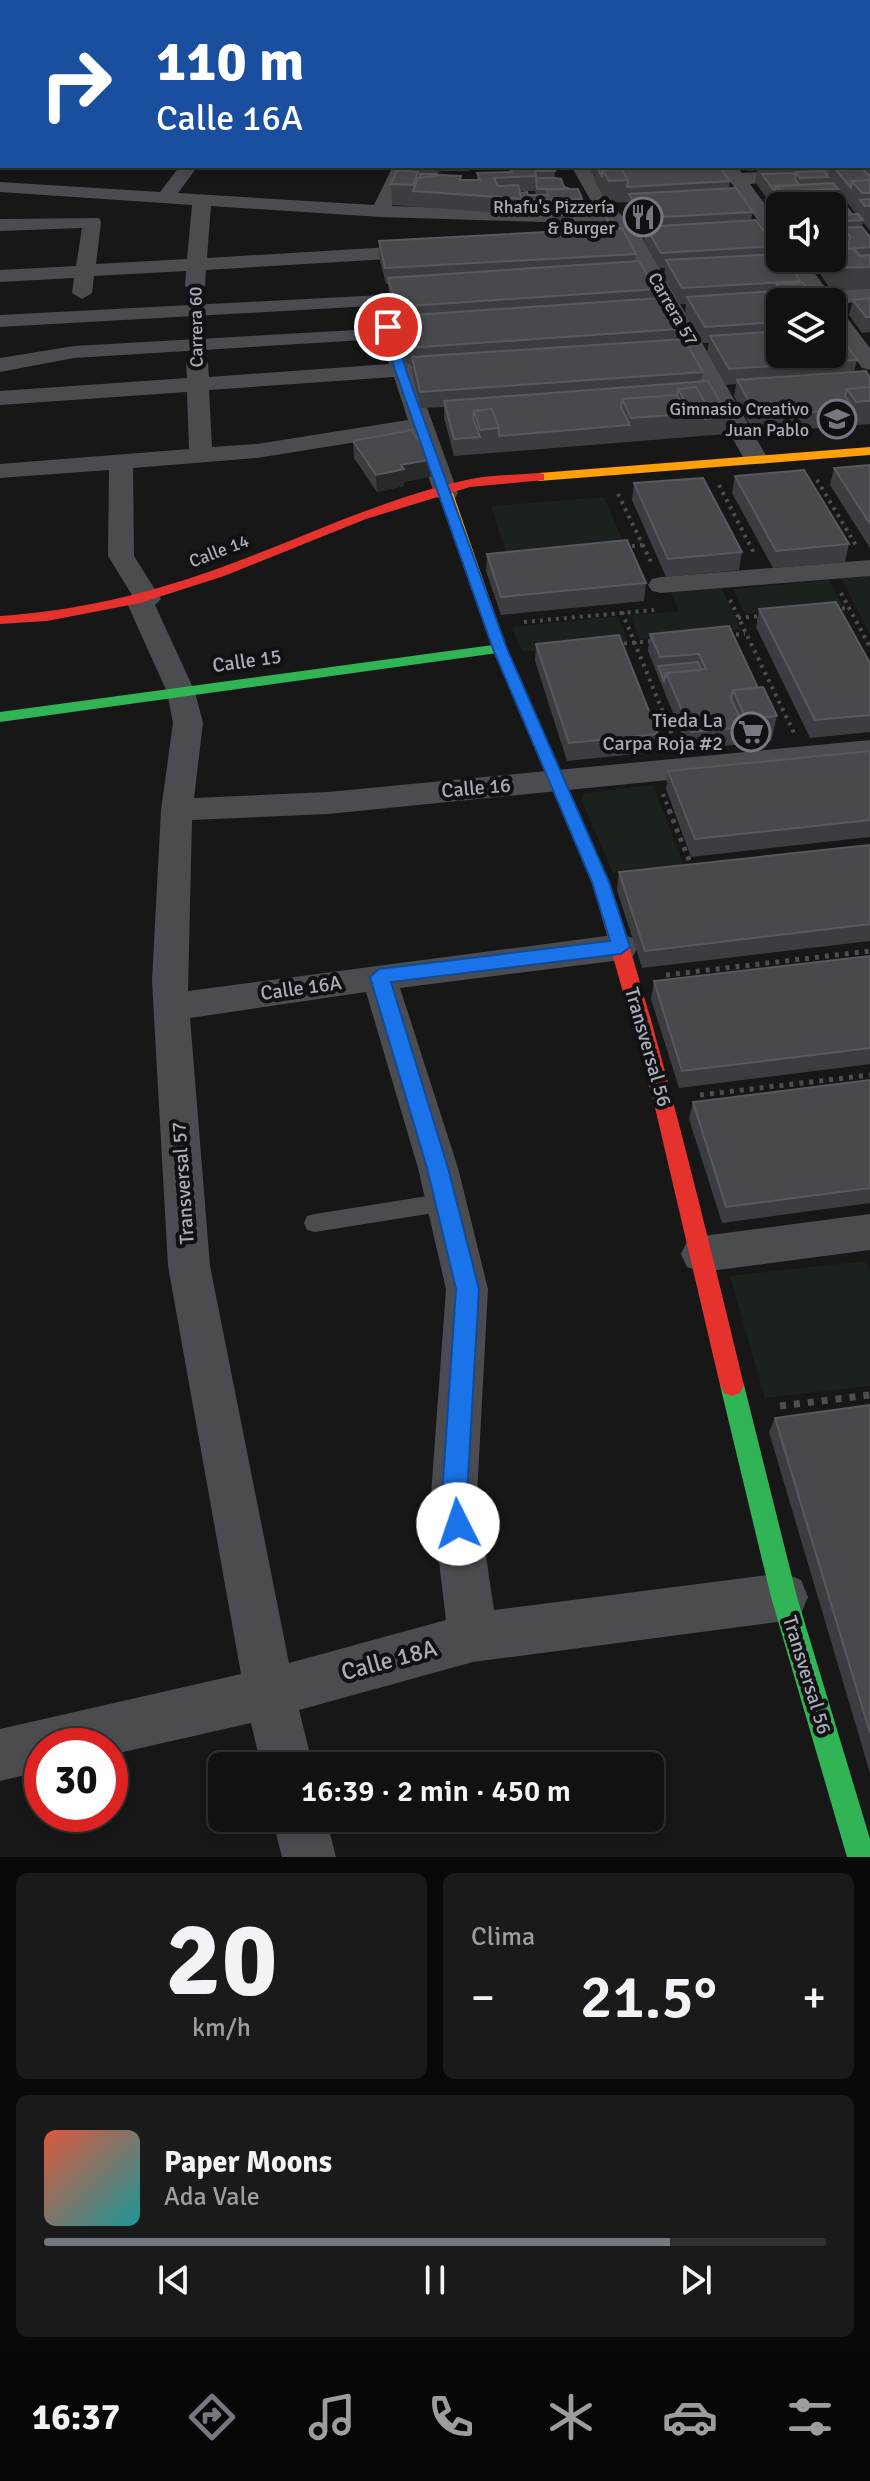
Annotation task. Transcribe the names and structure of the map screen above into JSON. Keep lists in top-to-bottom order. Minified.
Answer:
{"streets":{"street":["Carrera 57","Carrera 60","Calle 14","Calle 15","Calle 16","Calle 16A","Transversal 56","Transversal 57","Calle 18A"]},"crossings":[["Carrera 57","Calle 14"],["Calle 14","Transversal 56"],["Calle 14","Transversal 57"],["Calle 15","Transversal 56"],["Calle 15","Transversal 57"],["Calle 16","Transversal 56"],["Calle 16","Transversal 57"],["Calle 16A","Transversal 56"],["Calle 16A","Transversal 57"],["Transversal 56","Calle 18A"],["Transversal 57","Calle 18A"]],"places":{"restaurant":["Rhafu's Pizzería & Burger"],"school or university":["Gimnasio Creativo Juan Pablo"],"supermarket":["Tieda La Carpa Roja #2"]},"page":{"turn":["110 m","Calle 16A"],"limit":"30","trip":"16:39 · 2 min · 450 m","tile":[["20","km/h"],"Clima"],"heat":["−","21.5°","+"],"song":["Paper Moons","Ada Vale"],"tabs":"16:37"}}
